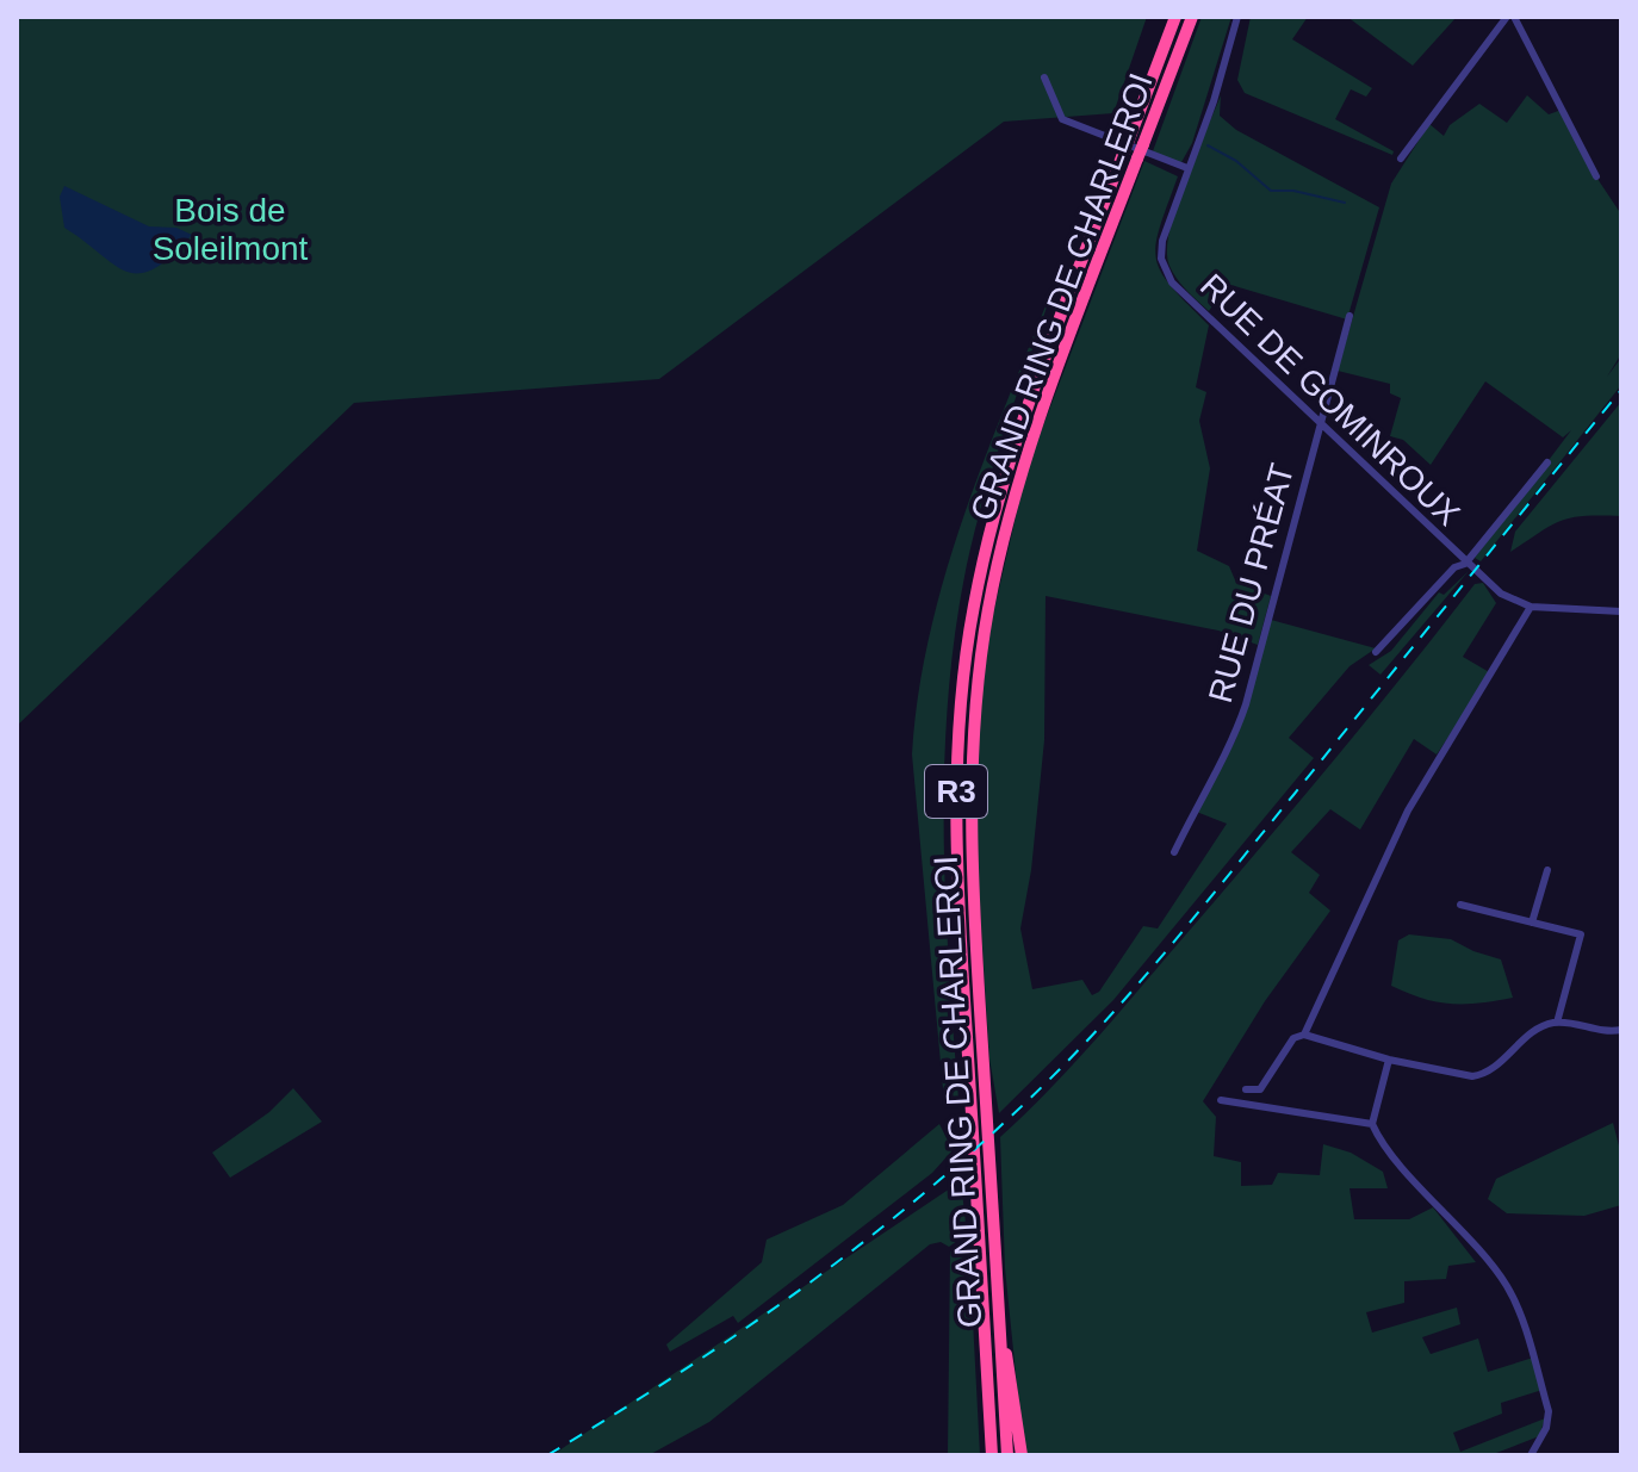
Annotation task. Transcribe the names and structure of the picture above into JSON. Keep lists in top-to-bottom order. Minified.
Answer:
{"streets":{"highway":["GRAND RING DE CHARLEROI","R3"],"street":["RUE DE GOMINROUX","RUE DU PRÉAT"]},"crossings":[["RUE DE GOMINROUX","RUE DU PRÉAT"]],"parks":["Bois de Soleilmont"]}
